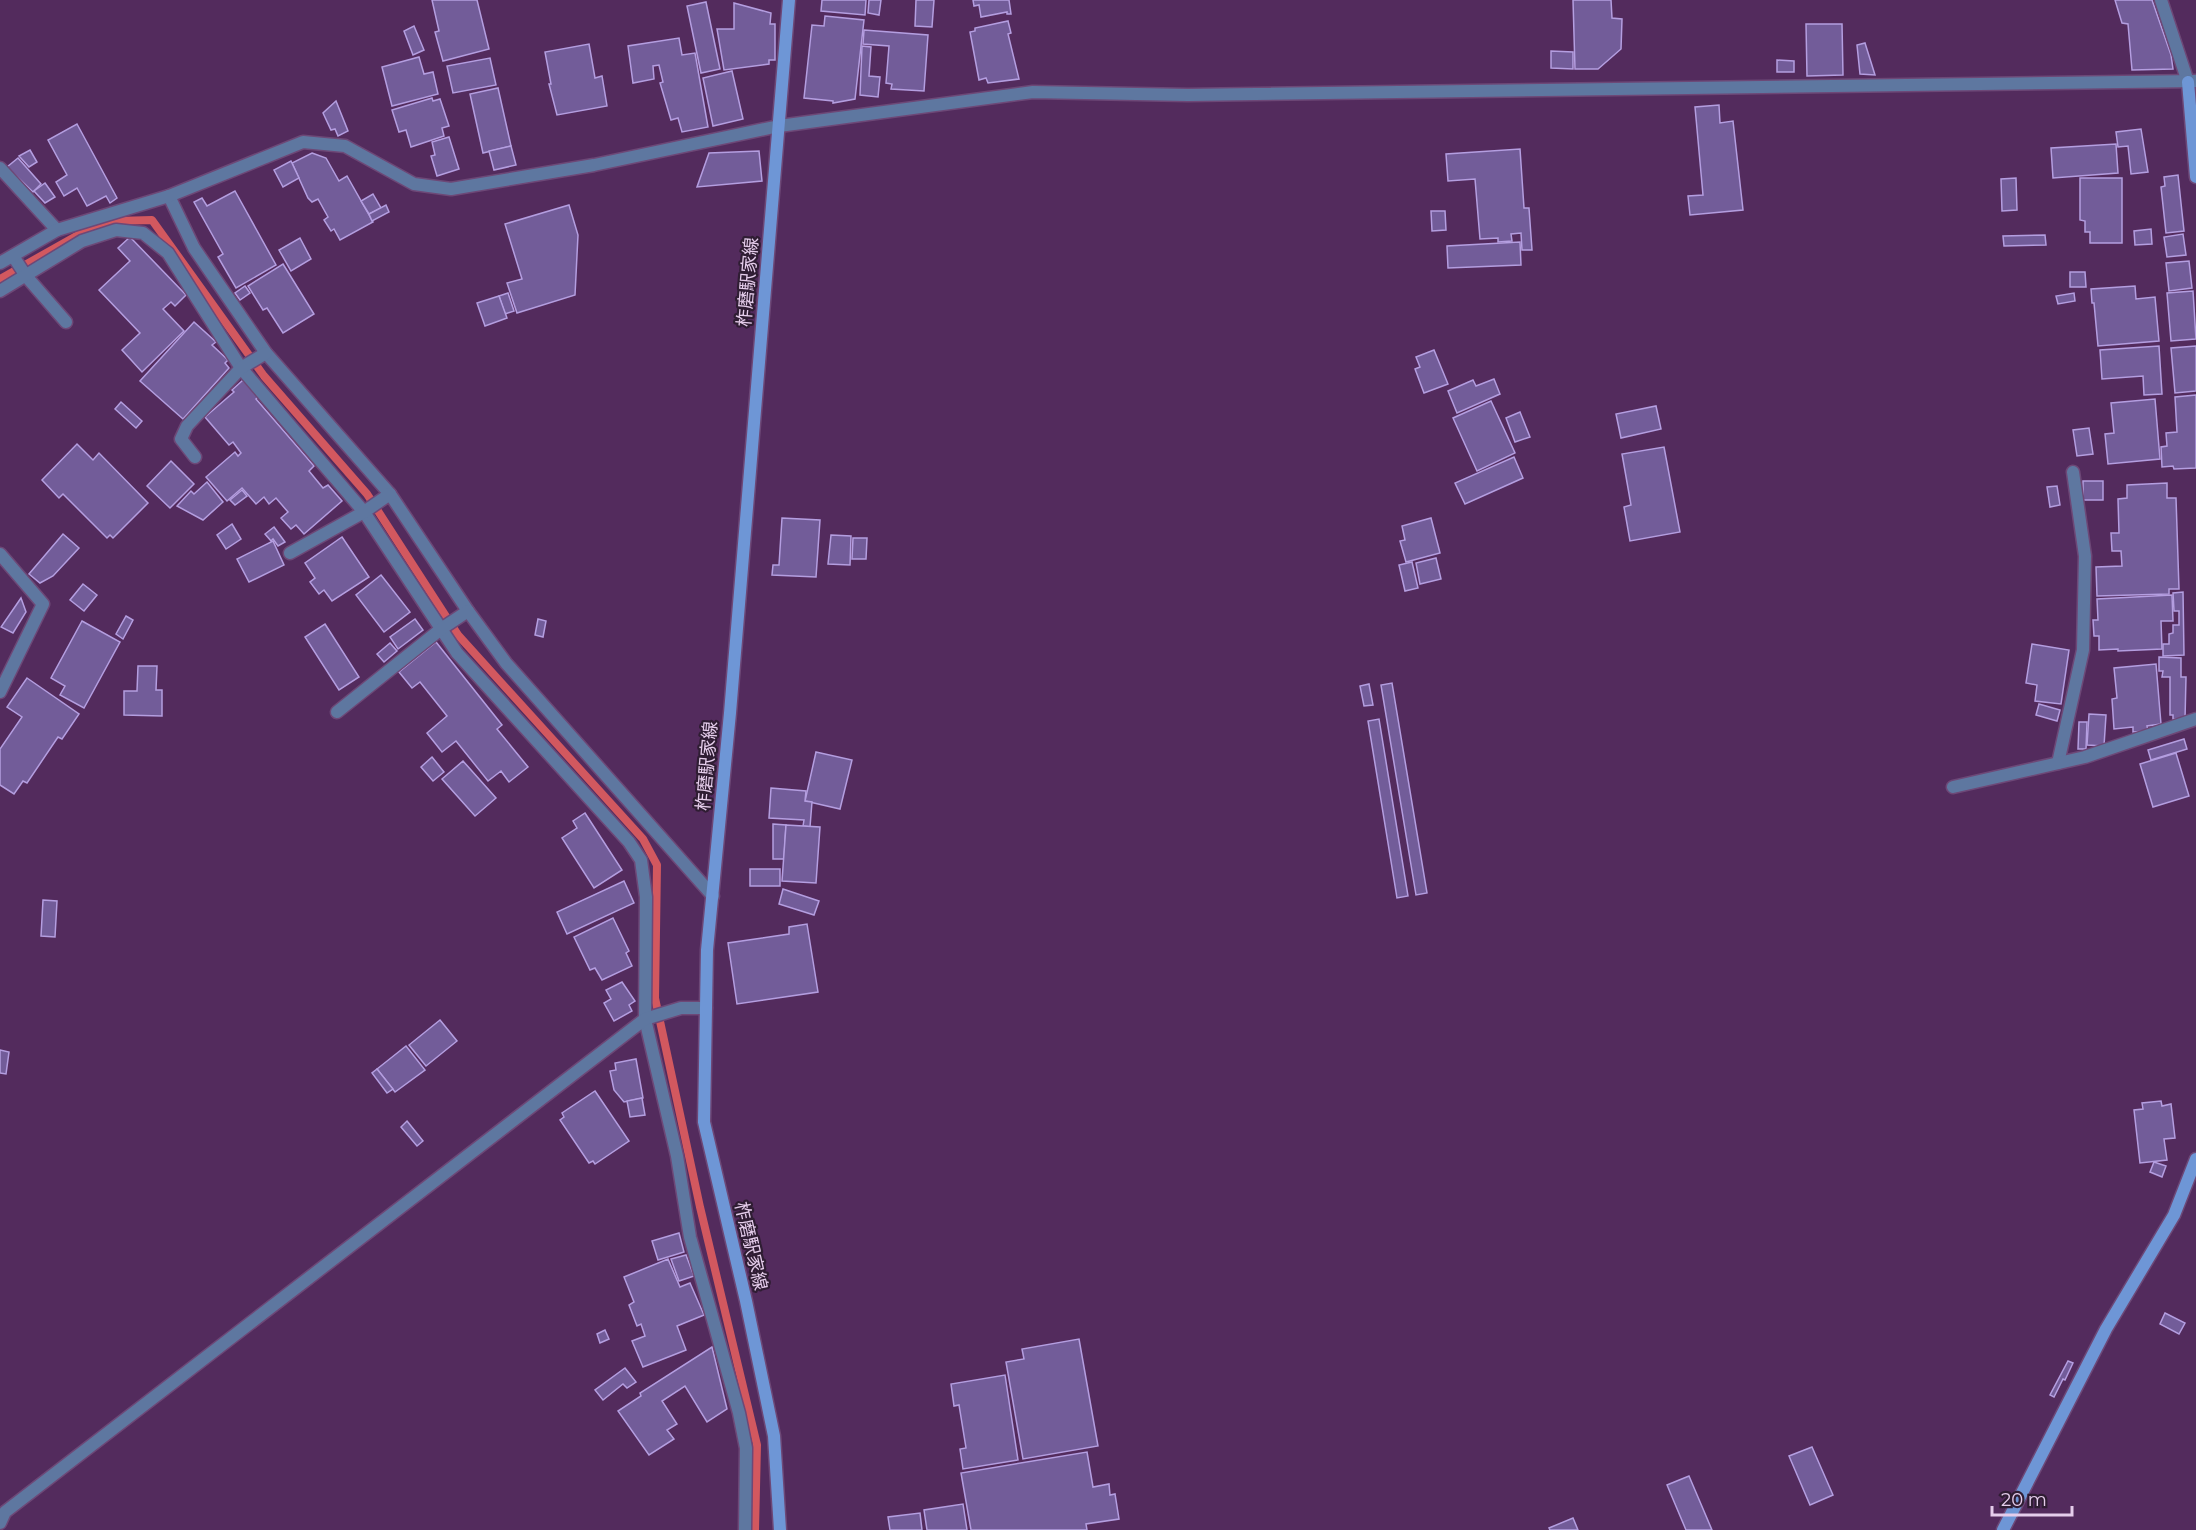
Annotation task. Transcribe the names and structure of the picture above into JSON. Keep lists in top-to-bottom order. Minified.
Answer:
{"streets":{"main road":["柞磨駅家線"]},"scale_bar":"20 m"}
